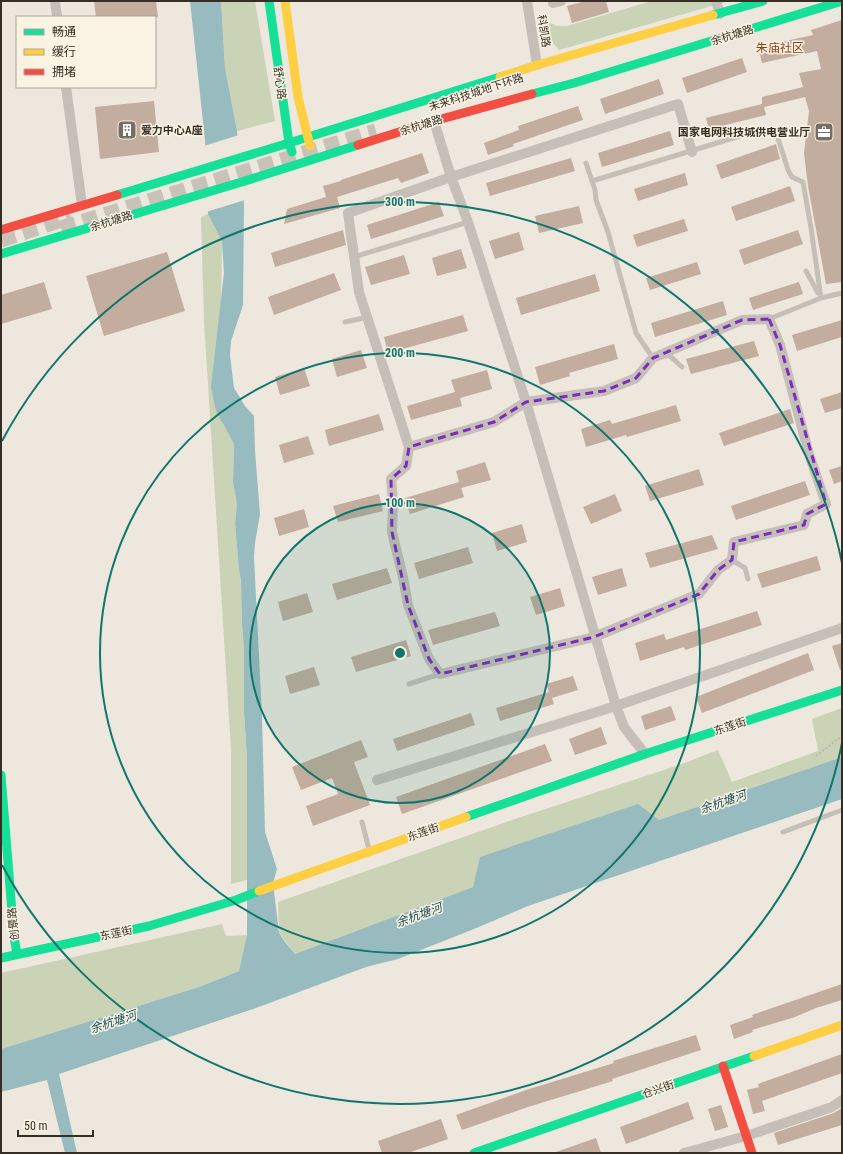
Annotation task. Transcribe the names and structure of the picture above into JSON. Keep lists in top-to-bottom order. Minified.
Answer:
{"streets":{"street":["科凯路","余杭塘路","舒心路","未来科技城地下环路","东莲街","创景路","仓兴街"]},"crossings":[["科凯路","余杭塘路"],["余杭塘路","舒心路"],["余杭塘路","未来科技城地下环路"],["东莲街","创景路"]],"districts":["朱庙社区"],"water":["余杭塘河"],"places":{"building":["爱力中心A座"],"office":["国家电网科技城供电营业厅"]},"legend":["畅通","缓行","拥堵"],"scale_bar":"50 m","rings":["300 m","200 m","100 m"]}
